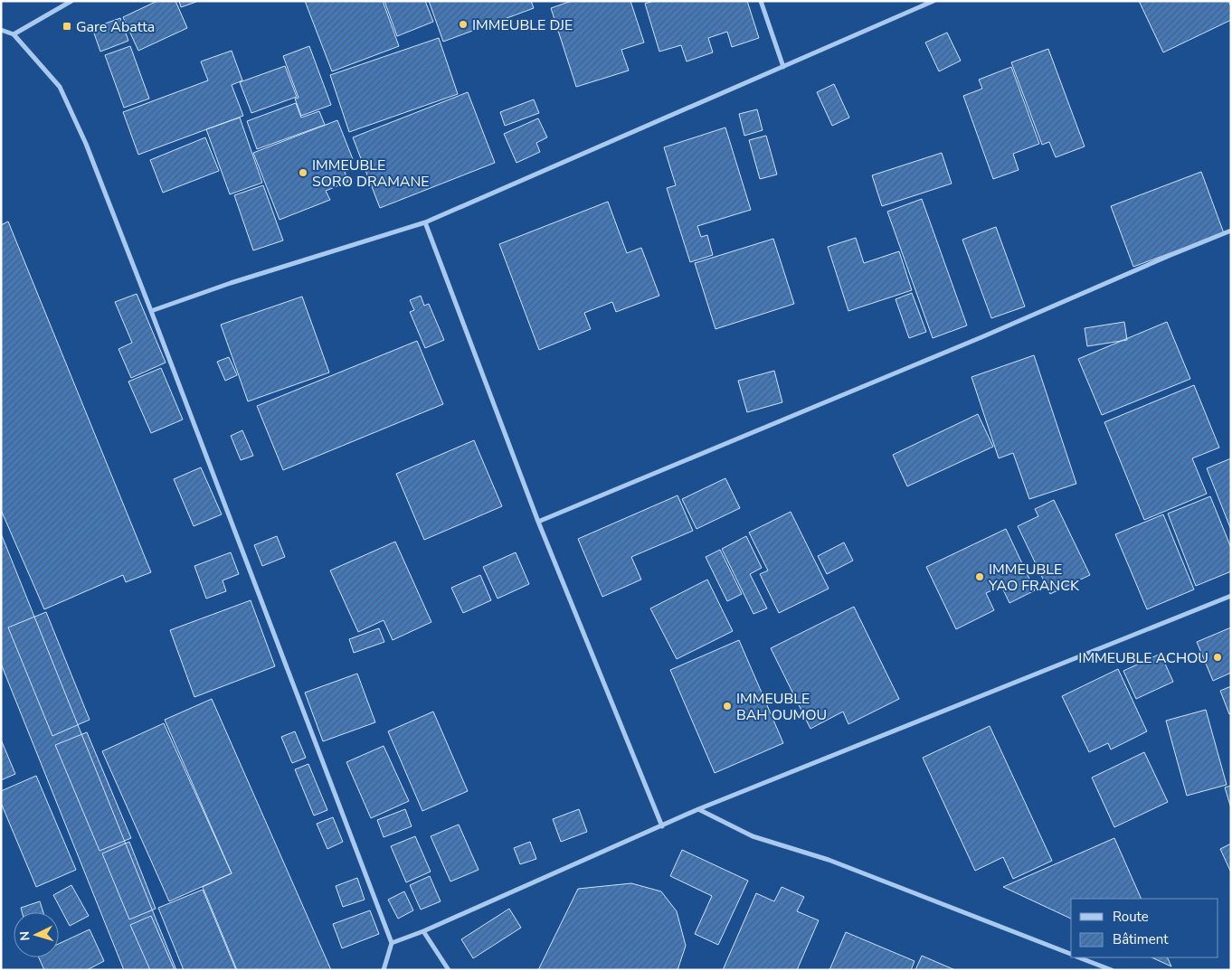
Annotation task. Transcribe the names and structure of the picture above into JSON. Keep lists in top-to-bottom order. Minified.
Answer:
{"places":{"other":["IMMEUBLE DJE","IMMEUBLE SORO DRAMANE","IMMEUBLE YAO FRANCK","IMMEUBLE ACHOU","IMMEUBLE BAH OUMOU"],"transit":["Gare Abatta"]},"legend":["Route","Bâtiment"],"north":"left"}
